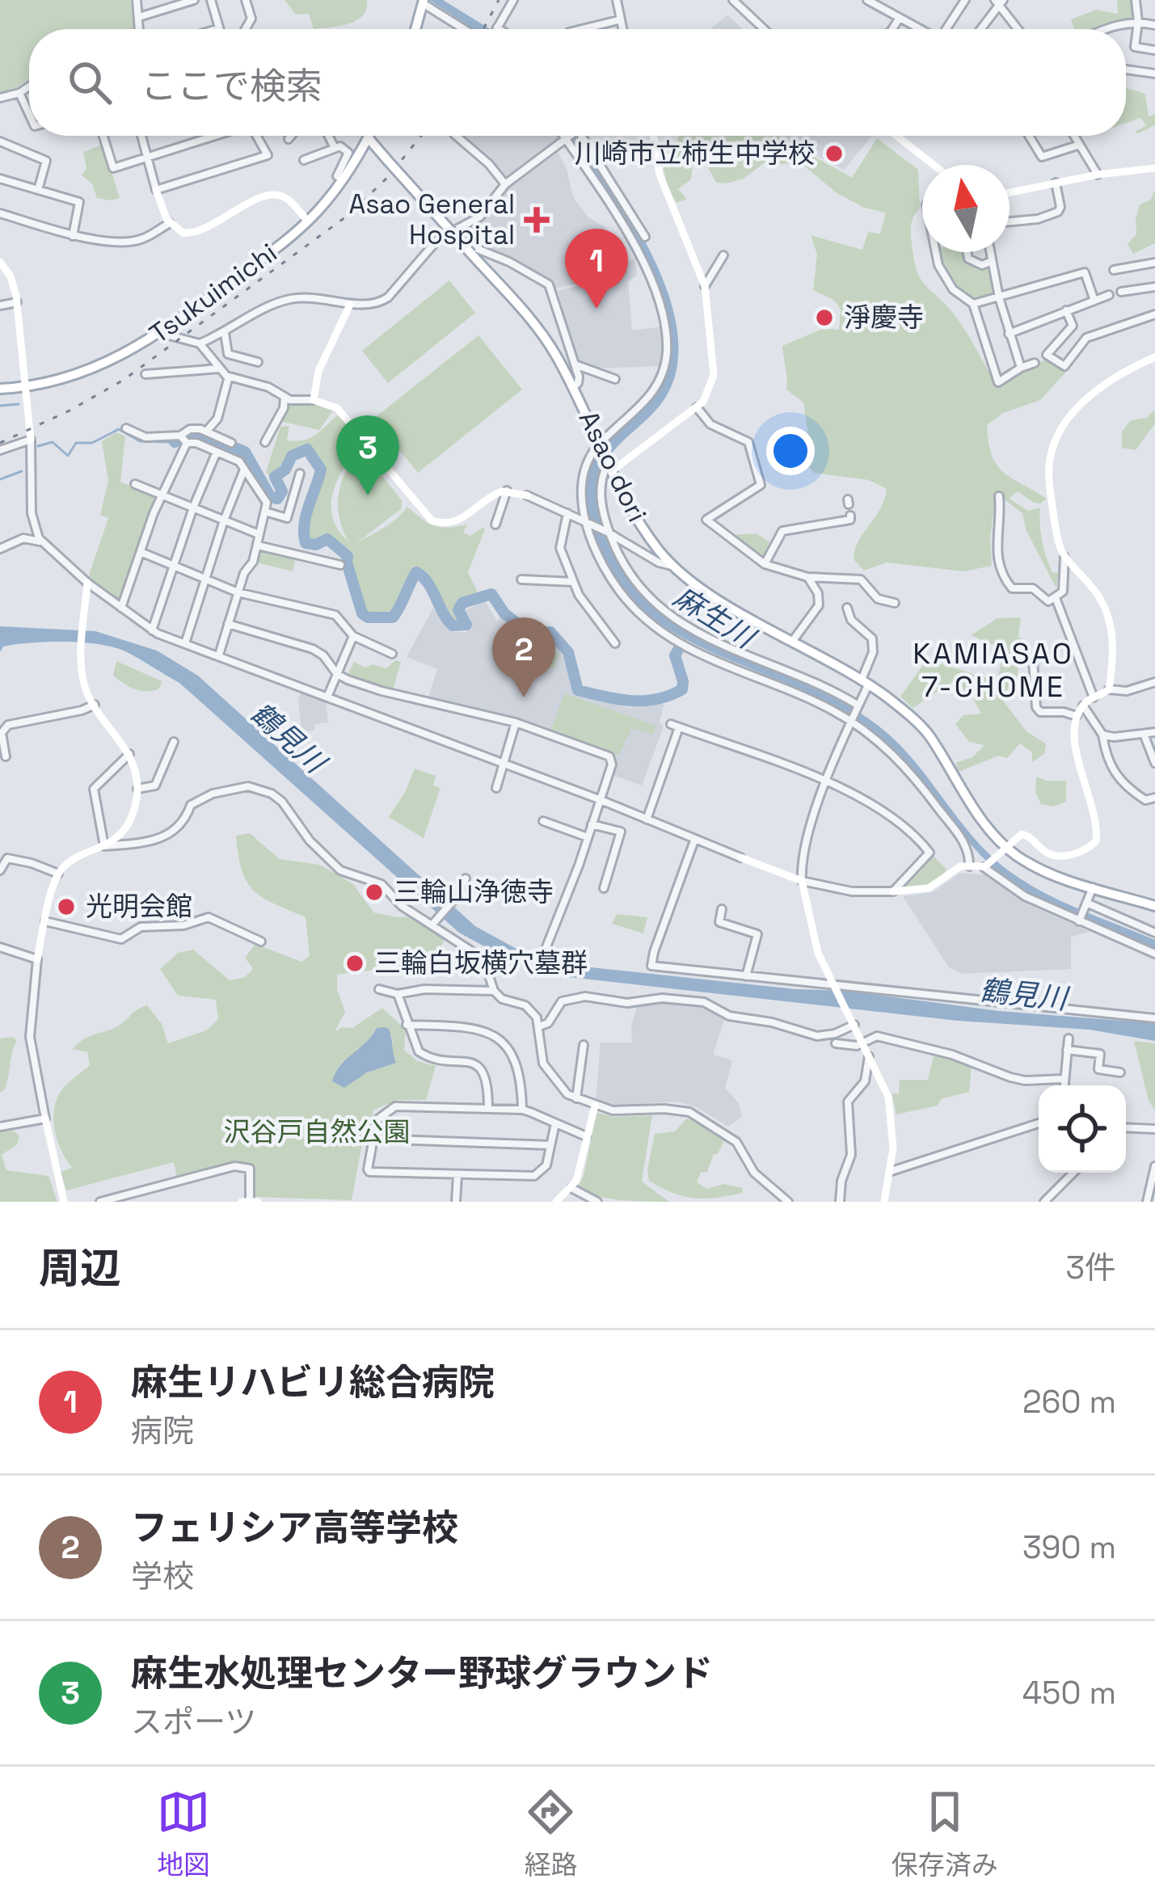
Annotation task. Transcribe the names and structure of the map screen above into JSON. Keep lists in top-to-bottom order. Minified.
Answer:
{"streets":{"main road":["Tsukuimichi","Asao dori"]},"crossings":[["Tsukuimichi","Asao dori"]],"districts":["KAMIASAO 7-CHOME"],"water":["麻生川","鶴見川"],"parks":["沢谷戸自然公園"],"places":{"other":["川崎市立柿生中学校","淨慶寺","三輪山浄徳寺","光明会館","三輪白坂横穴墓群"],"health":["Asao General Hospital"]},"north":"top","page":{"search":"ここで検索","pins":["1","3","2"],"heading":["周辺","3件"],"list":[{"mark":"1","name":"麻生リハビリ総合病院","note":"病院","value":"260 m"},{"mark":"2","name":"フェリシア高等学校","note":"学校","value":"390 m"},{"mark":"3","name":"麻生水処理センター野球グラウンド","note":"スポーツ","value":"450 m"}],"nav":["地図","経路","保存済み"]}}
